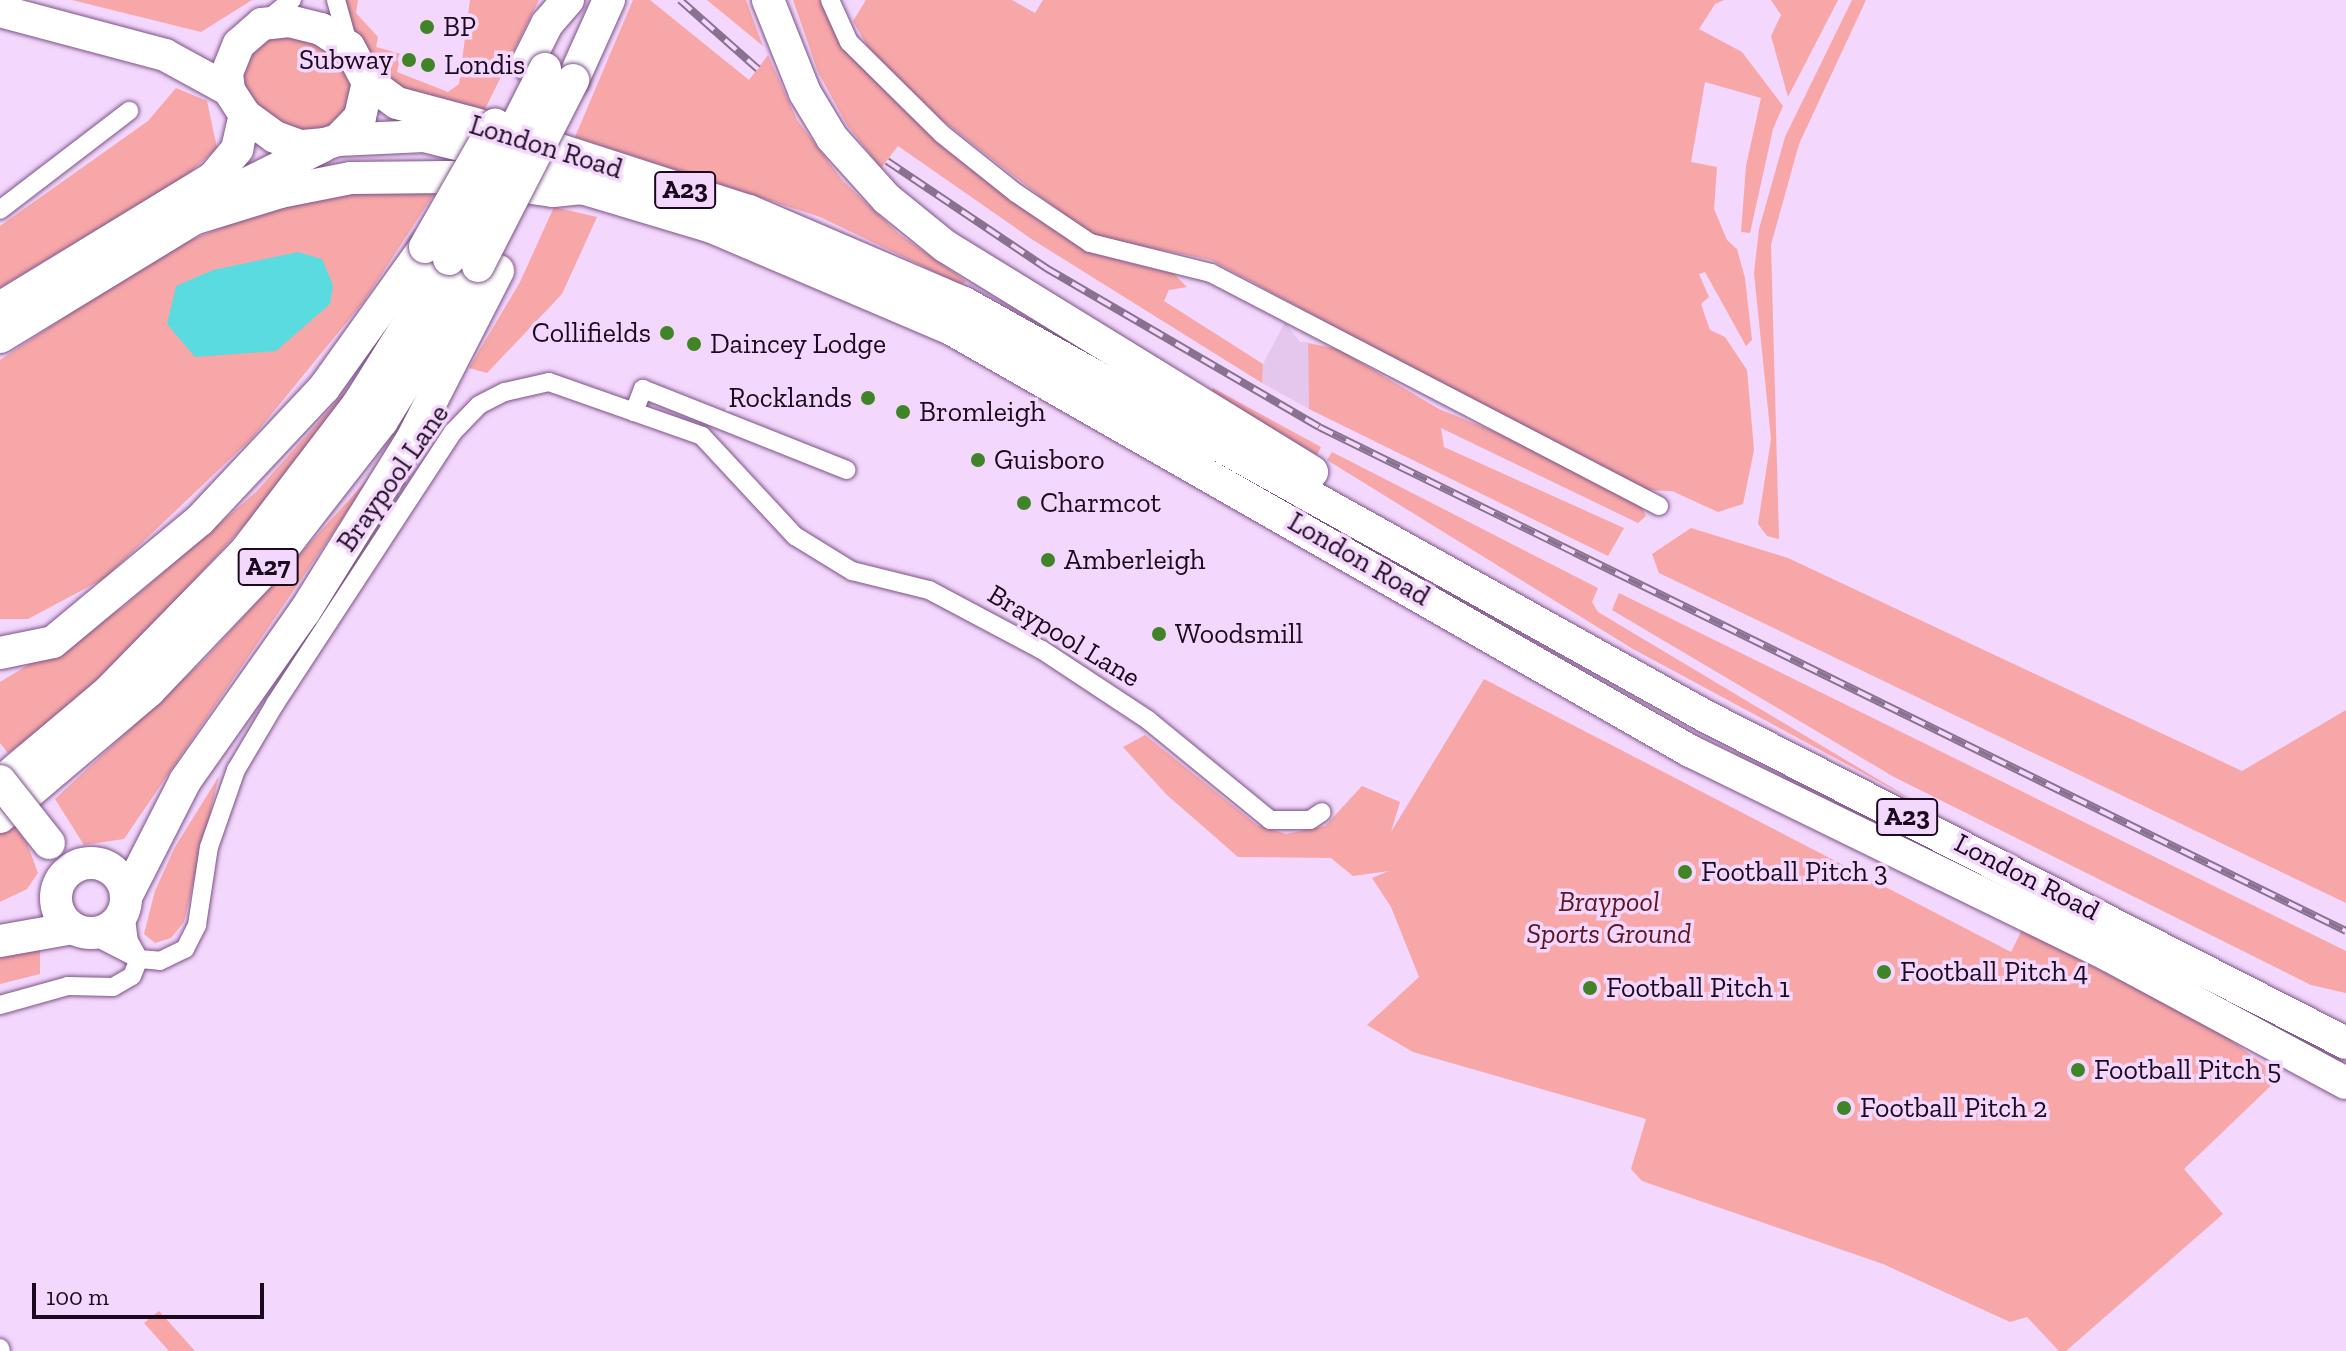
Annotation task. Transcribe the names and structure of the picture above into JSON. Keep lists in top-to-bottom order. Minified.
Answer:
{"streets":{"highway":["London Road","A23","A27"],"street":["Braypool Lane"]},"parks":["Braypool Sports Ground"],"places":["BP","Subway","Londis","Collifields","Daincey Lodge","Rocklands","Bromleigh","Guisboro","Charmcot","Amberleigh","Woodsmill","Football Pitch 3","Football Pitch 4","Football Pitch 1","Football Pitch 5","Football Pitch 2"],"scale_bar":"100 m"}
